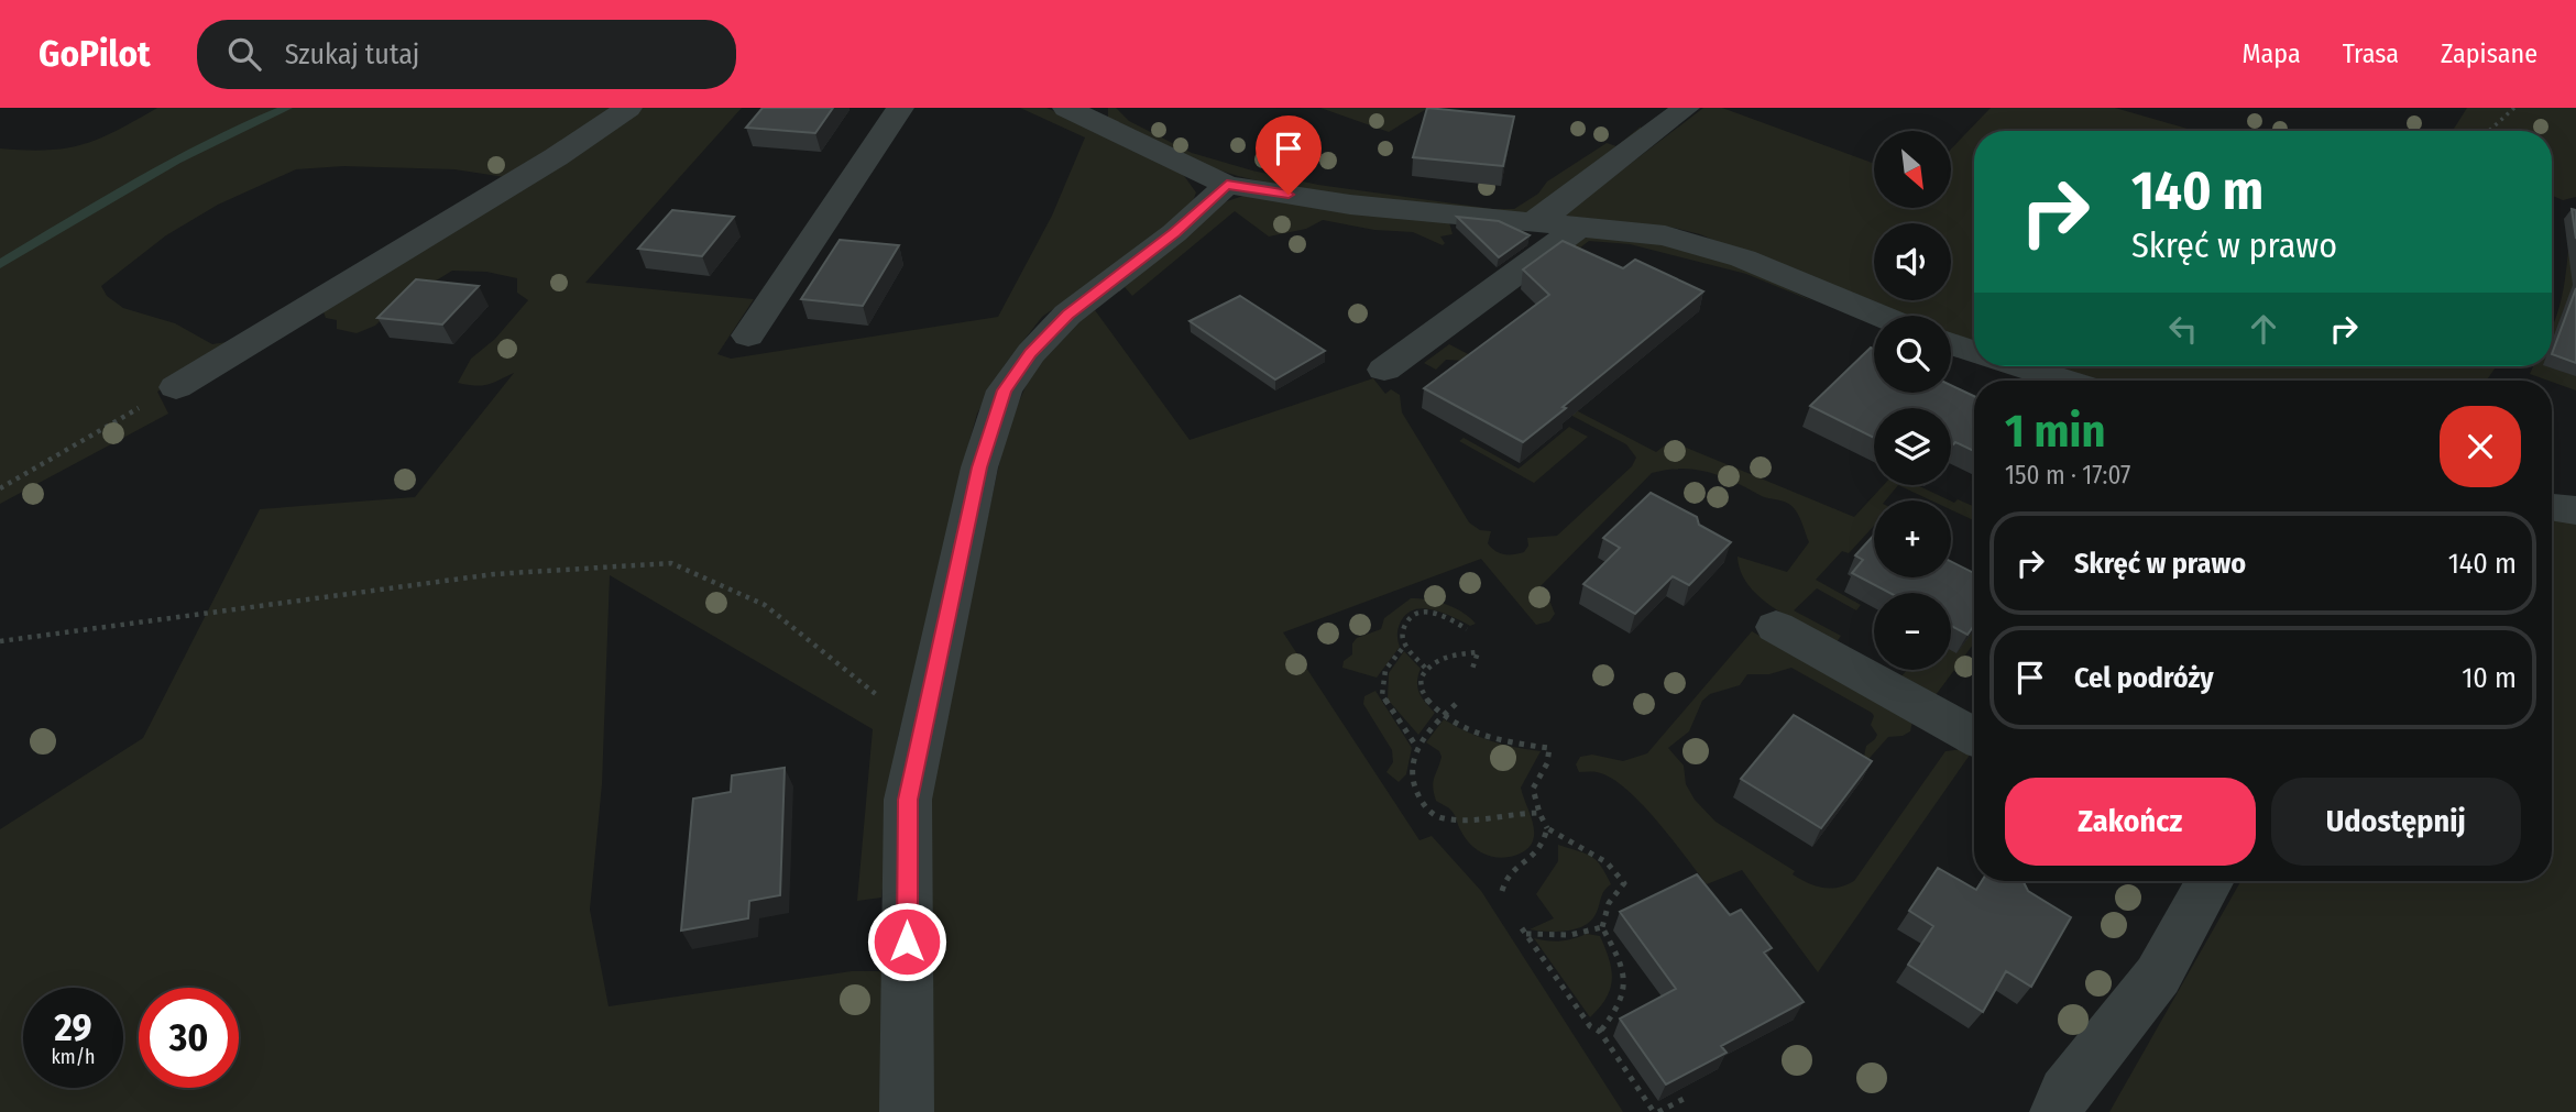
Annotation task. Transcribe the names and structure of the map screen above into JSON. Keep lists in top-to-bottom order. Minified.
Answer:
{"north":"bottom right","page":{"header":"GoPilot","search":"Szukaj tutaj","nav":["Mapa","Trasa","Zapisane"],"map_buttons":["+","−"],"turn":["140 m","Skręć w prawo"],"heading":["1 min","150 m · 17:07"],"list":[{"name":"Skręć w prawo","value":"140 m"},{"name":"Cel podróży","value":"10 m"}],"buttons":["Zakończ","Udostępnij"],"speed":"29 km/h","limit":"30"}}
